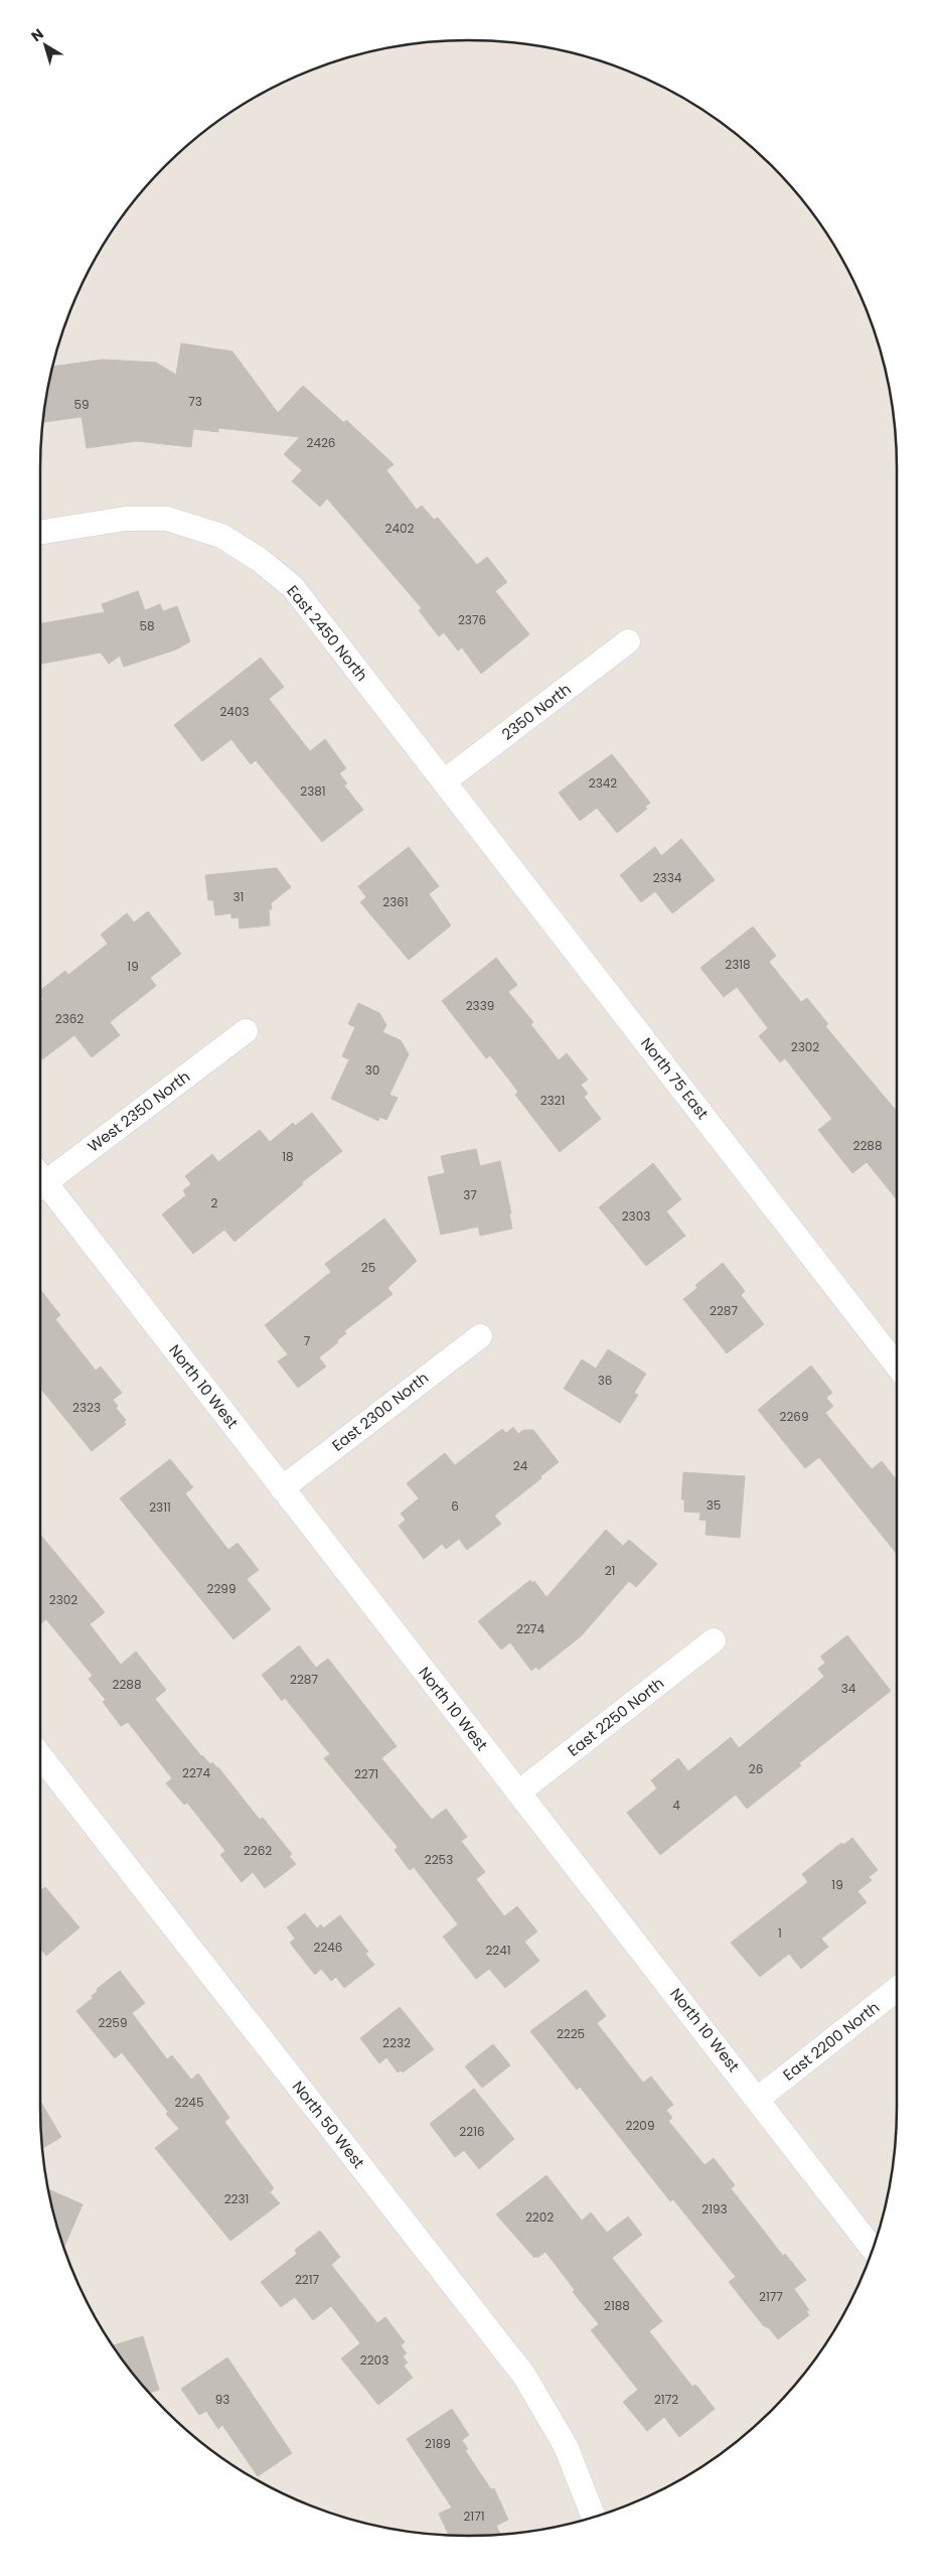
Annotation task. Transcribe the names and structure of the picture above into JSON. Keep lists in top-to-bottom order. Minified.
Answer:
{"streets":{"street":["East 2450 North","2350 North","North 75 East","West 2350 North","North 10 West","East 2300 North","East 2250 North","East 2200 North","North 50 West"]},"crossings":[["East 2450 North","2350 North"],["East 2450 North","North 75 East"],["2350 North","North 75 East"],["North 10 West","East 2300 North"],["North 10 West","East 2250 North"],["North 10 West","East 2200 North"]],"house_numbers":["73","59","2426","2402","2376","58","2403","2342","2381","2334","31","2361","2318","19","2339","2362","2302","30","2321","2288","18","37","2","2303","25","2287","7","36","2323","2269","24","35","6","2311","21","2299","2302","2274","2287","2288","34","26","2274","2271","4","2262","2253","19","1","2246","2241","2259","2225","2232","2245","2209","2216","2231","2193","2202","2217","2177","2188","2203","93","2172","2189","2171"],"north":"top left"}
